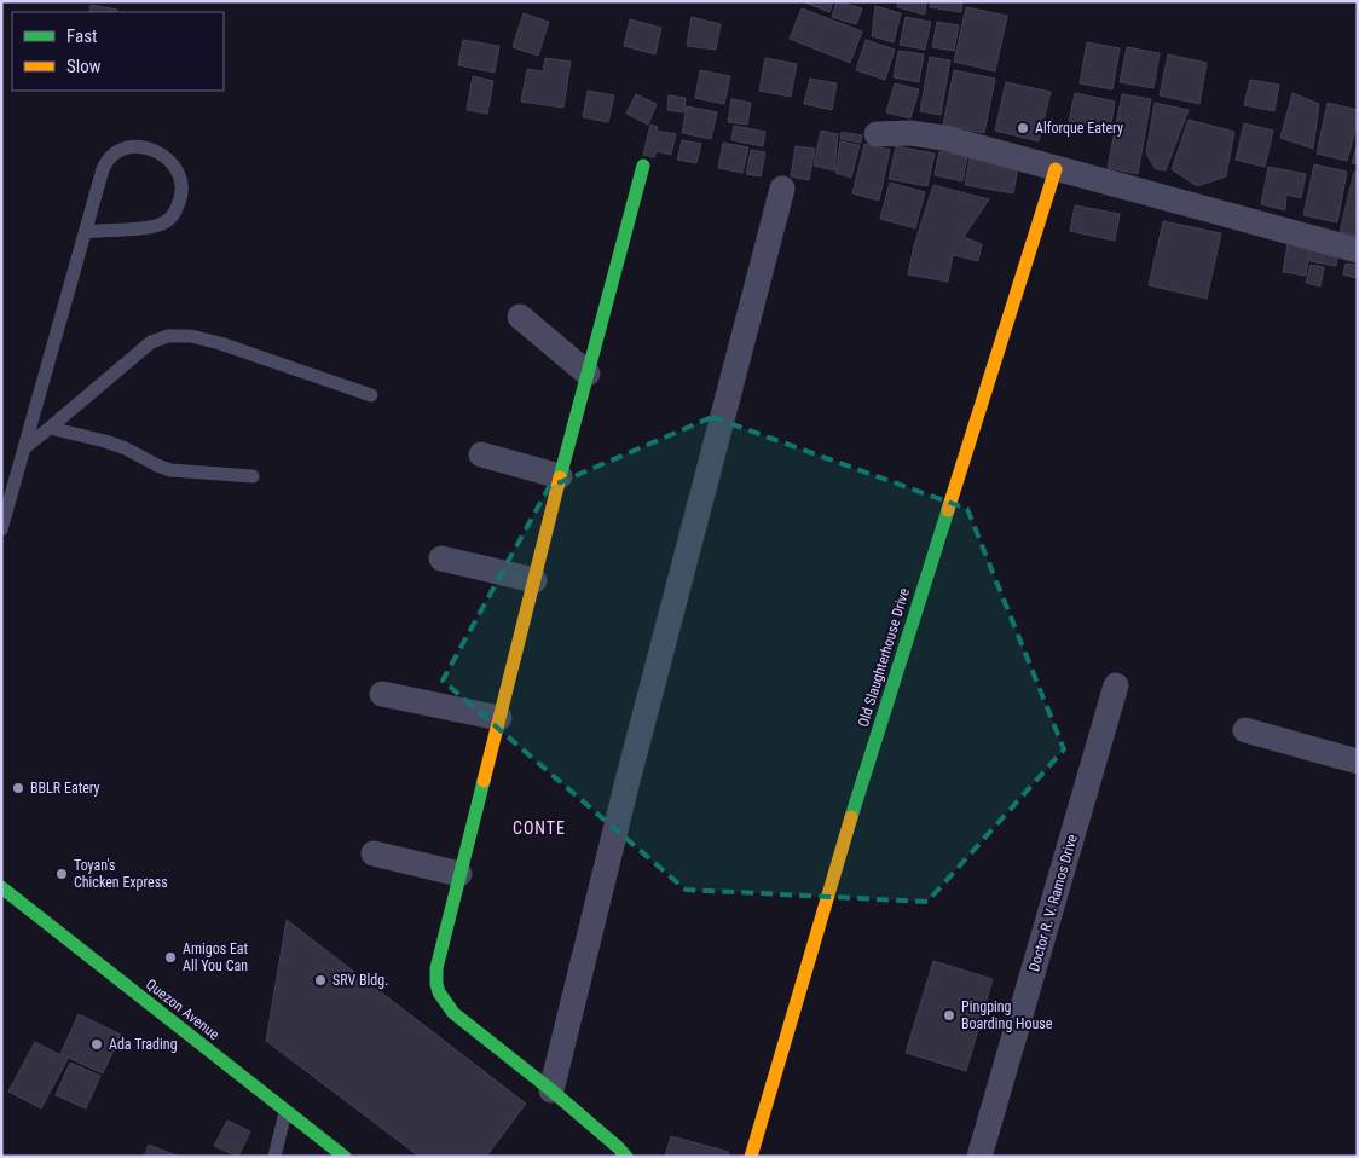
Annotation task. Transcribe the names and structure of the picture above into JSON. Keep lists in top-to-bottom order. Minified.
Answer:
{"streets":{"street":["Old Slaughterhouse Drive","Doctor R. V. Ramos Drive","Quezon Avenue"]},"districts":["CONTE"],"places":["Alforque Eatery","BBLR Eatery","Toyan's Chicken Express","Amigos Eat All You Can","SRV Bldg.","Pingping Boarding House","Ada Trading"],"legend":["Fast","Slow"]}
